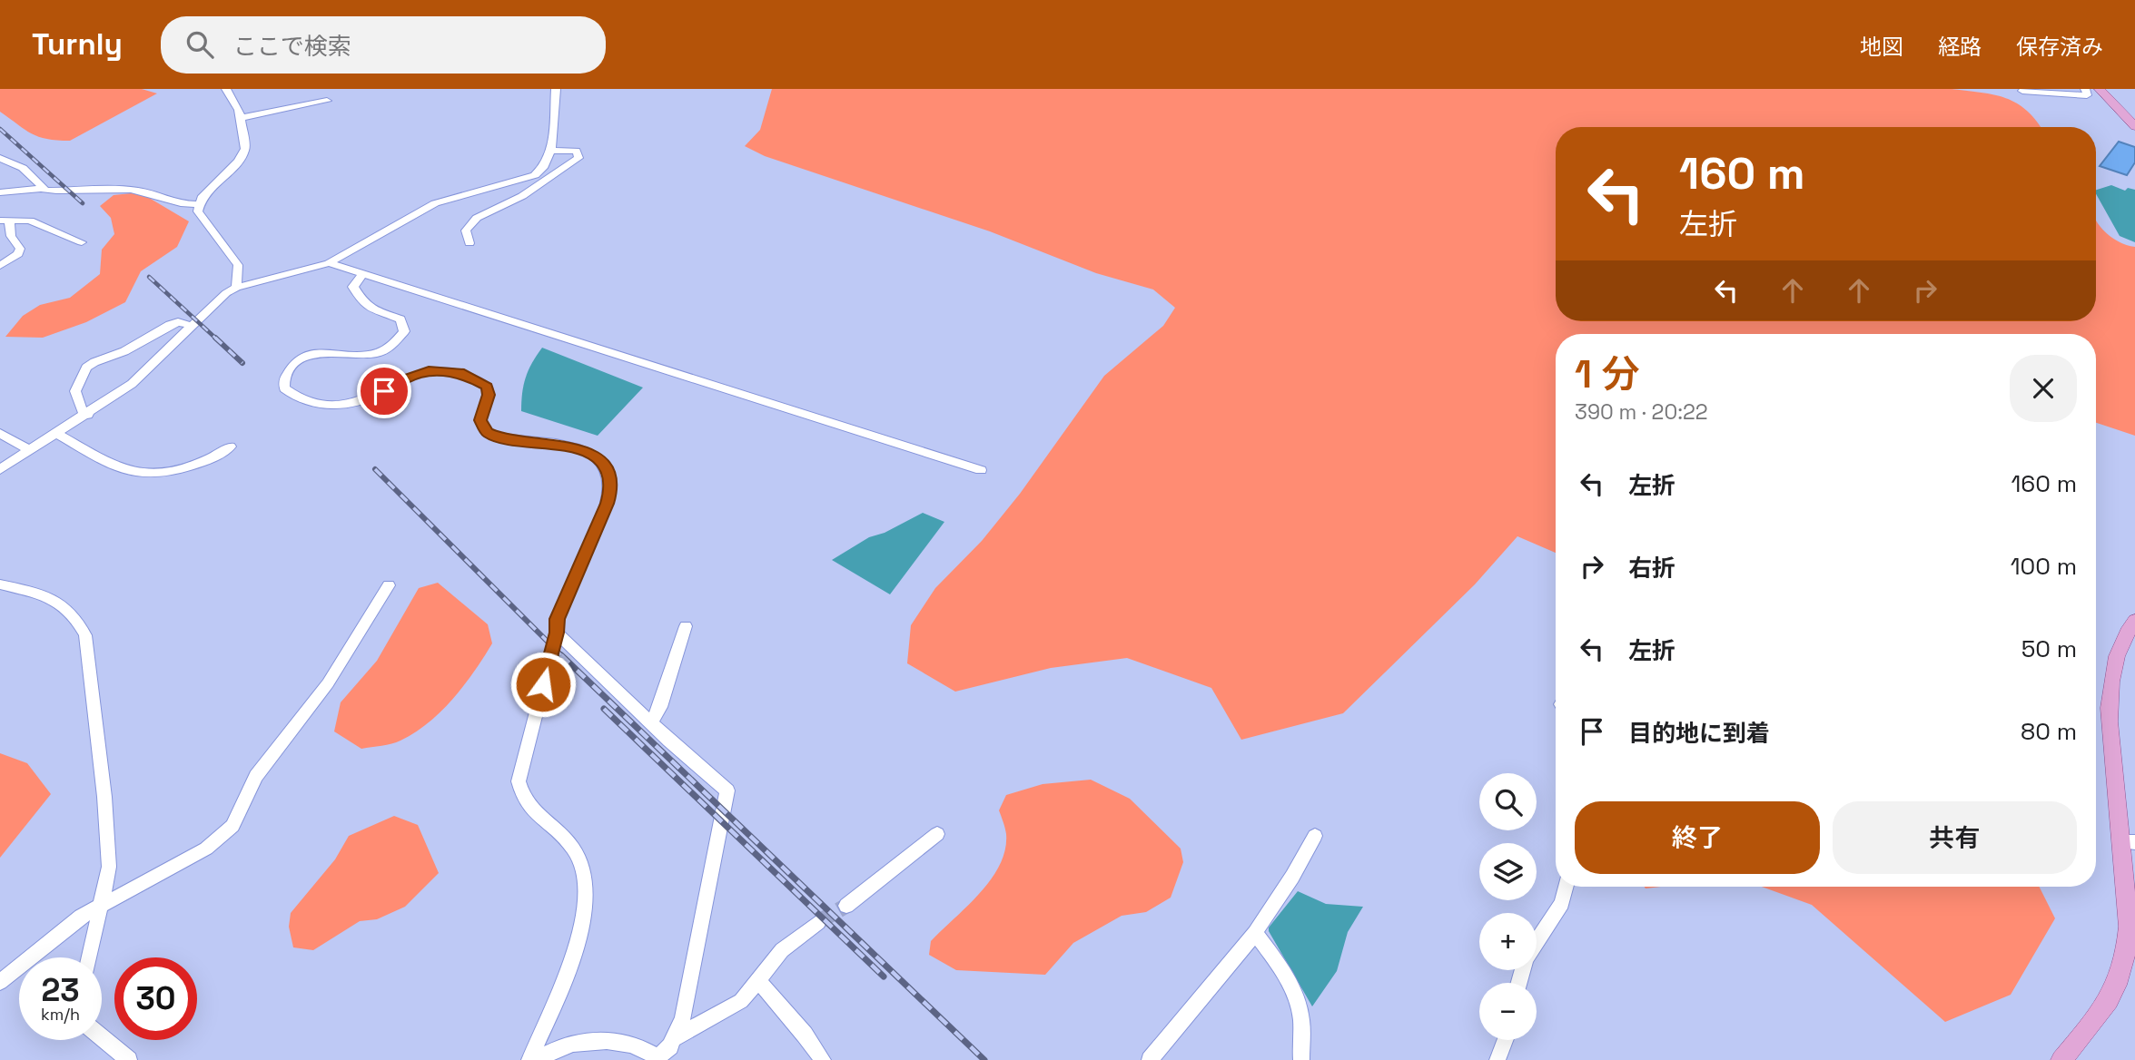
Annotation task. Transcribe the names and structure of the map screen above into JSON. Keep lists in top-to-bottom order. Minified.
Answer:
{"page":{"header":"Turnly","search":"ここで検索","nav":["地図","経路","保存済み"],"turn":["160 m","左折"],"heading":["1 分","390 m · 20:22"],"list":[{"name":"左折","value":"160 m"},{"name":"右折","value":"100 m"},{"name":"左折","value":"50 m"},{"name":"目的地に到着","value":"80 m"}],"map_buttons":["+","−"],"buttons":["終了","共有"],"speed":"23 km/h","limit":"30"}}
